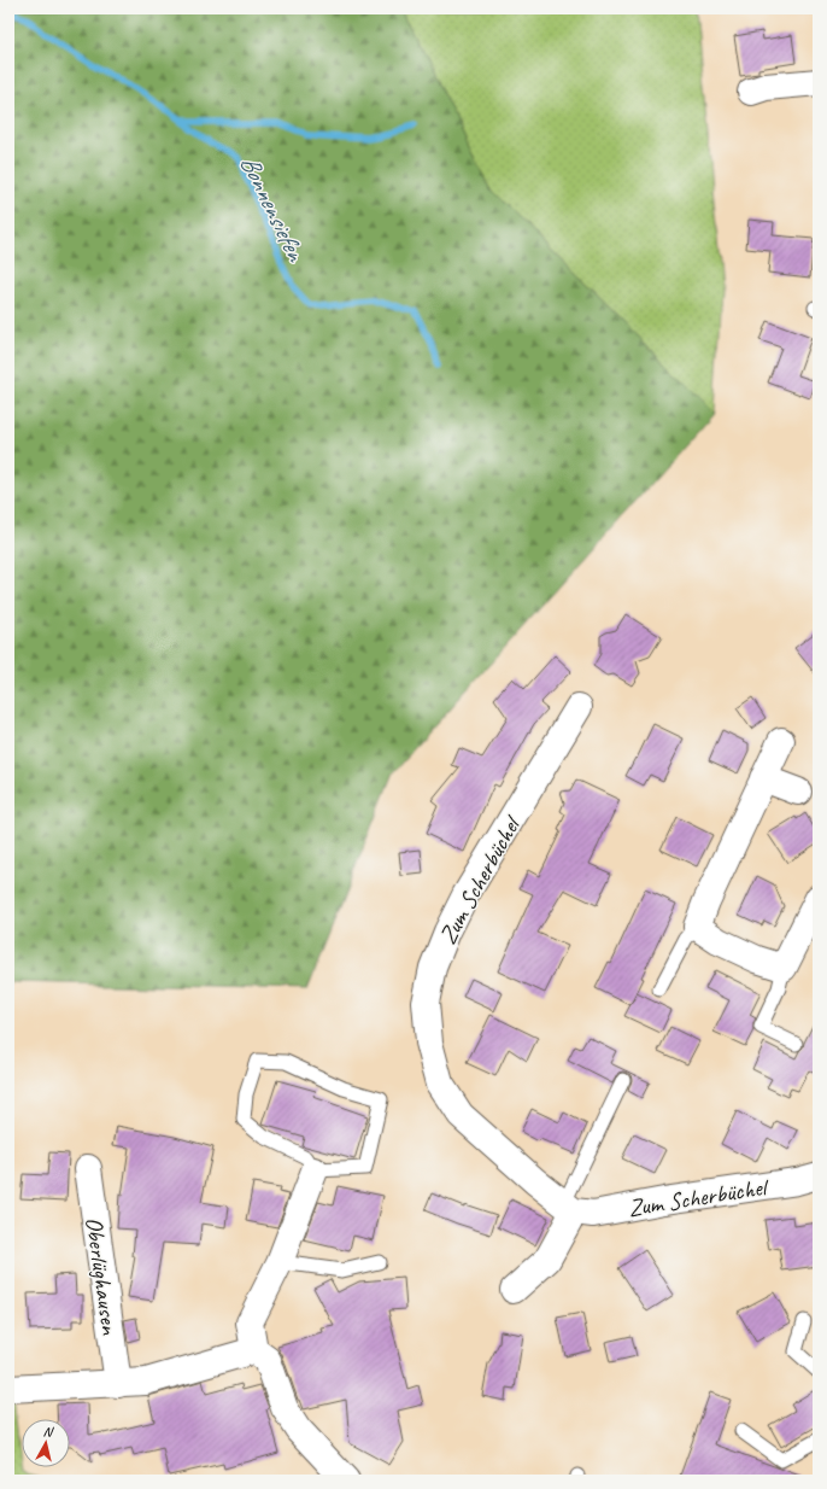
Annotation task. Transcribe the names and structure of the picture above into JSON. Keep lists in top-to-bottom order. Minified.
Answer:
{"streets":{"street":["Zum Scherbüchel","Oberlüghausen"]},"water":["Bonnensiefen"],"north":"top"}
